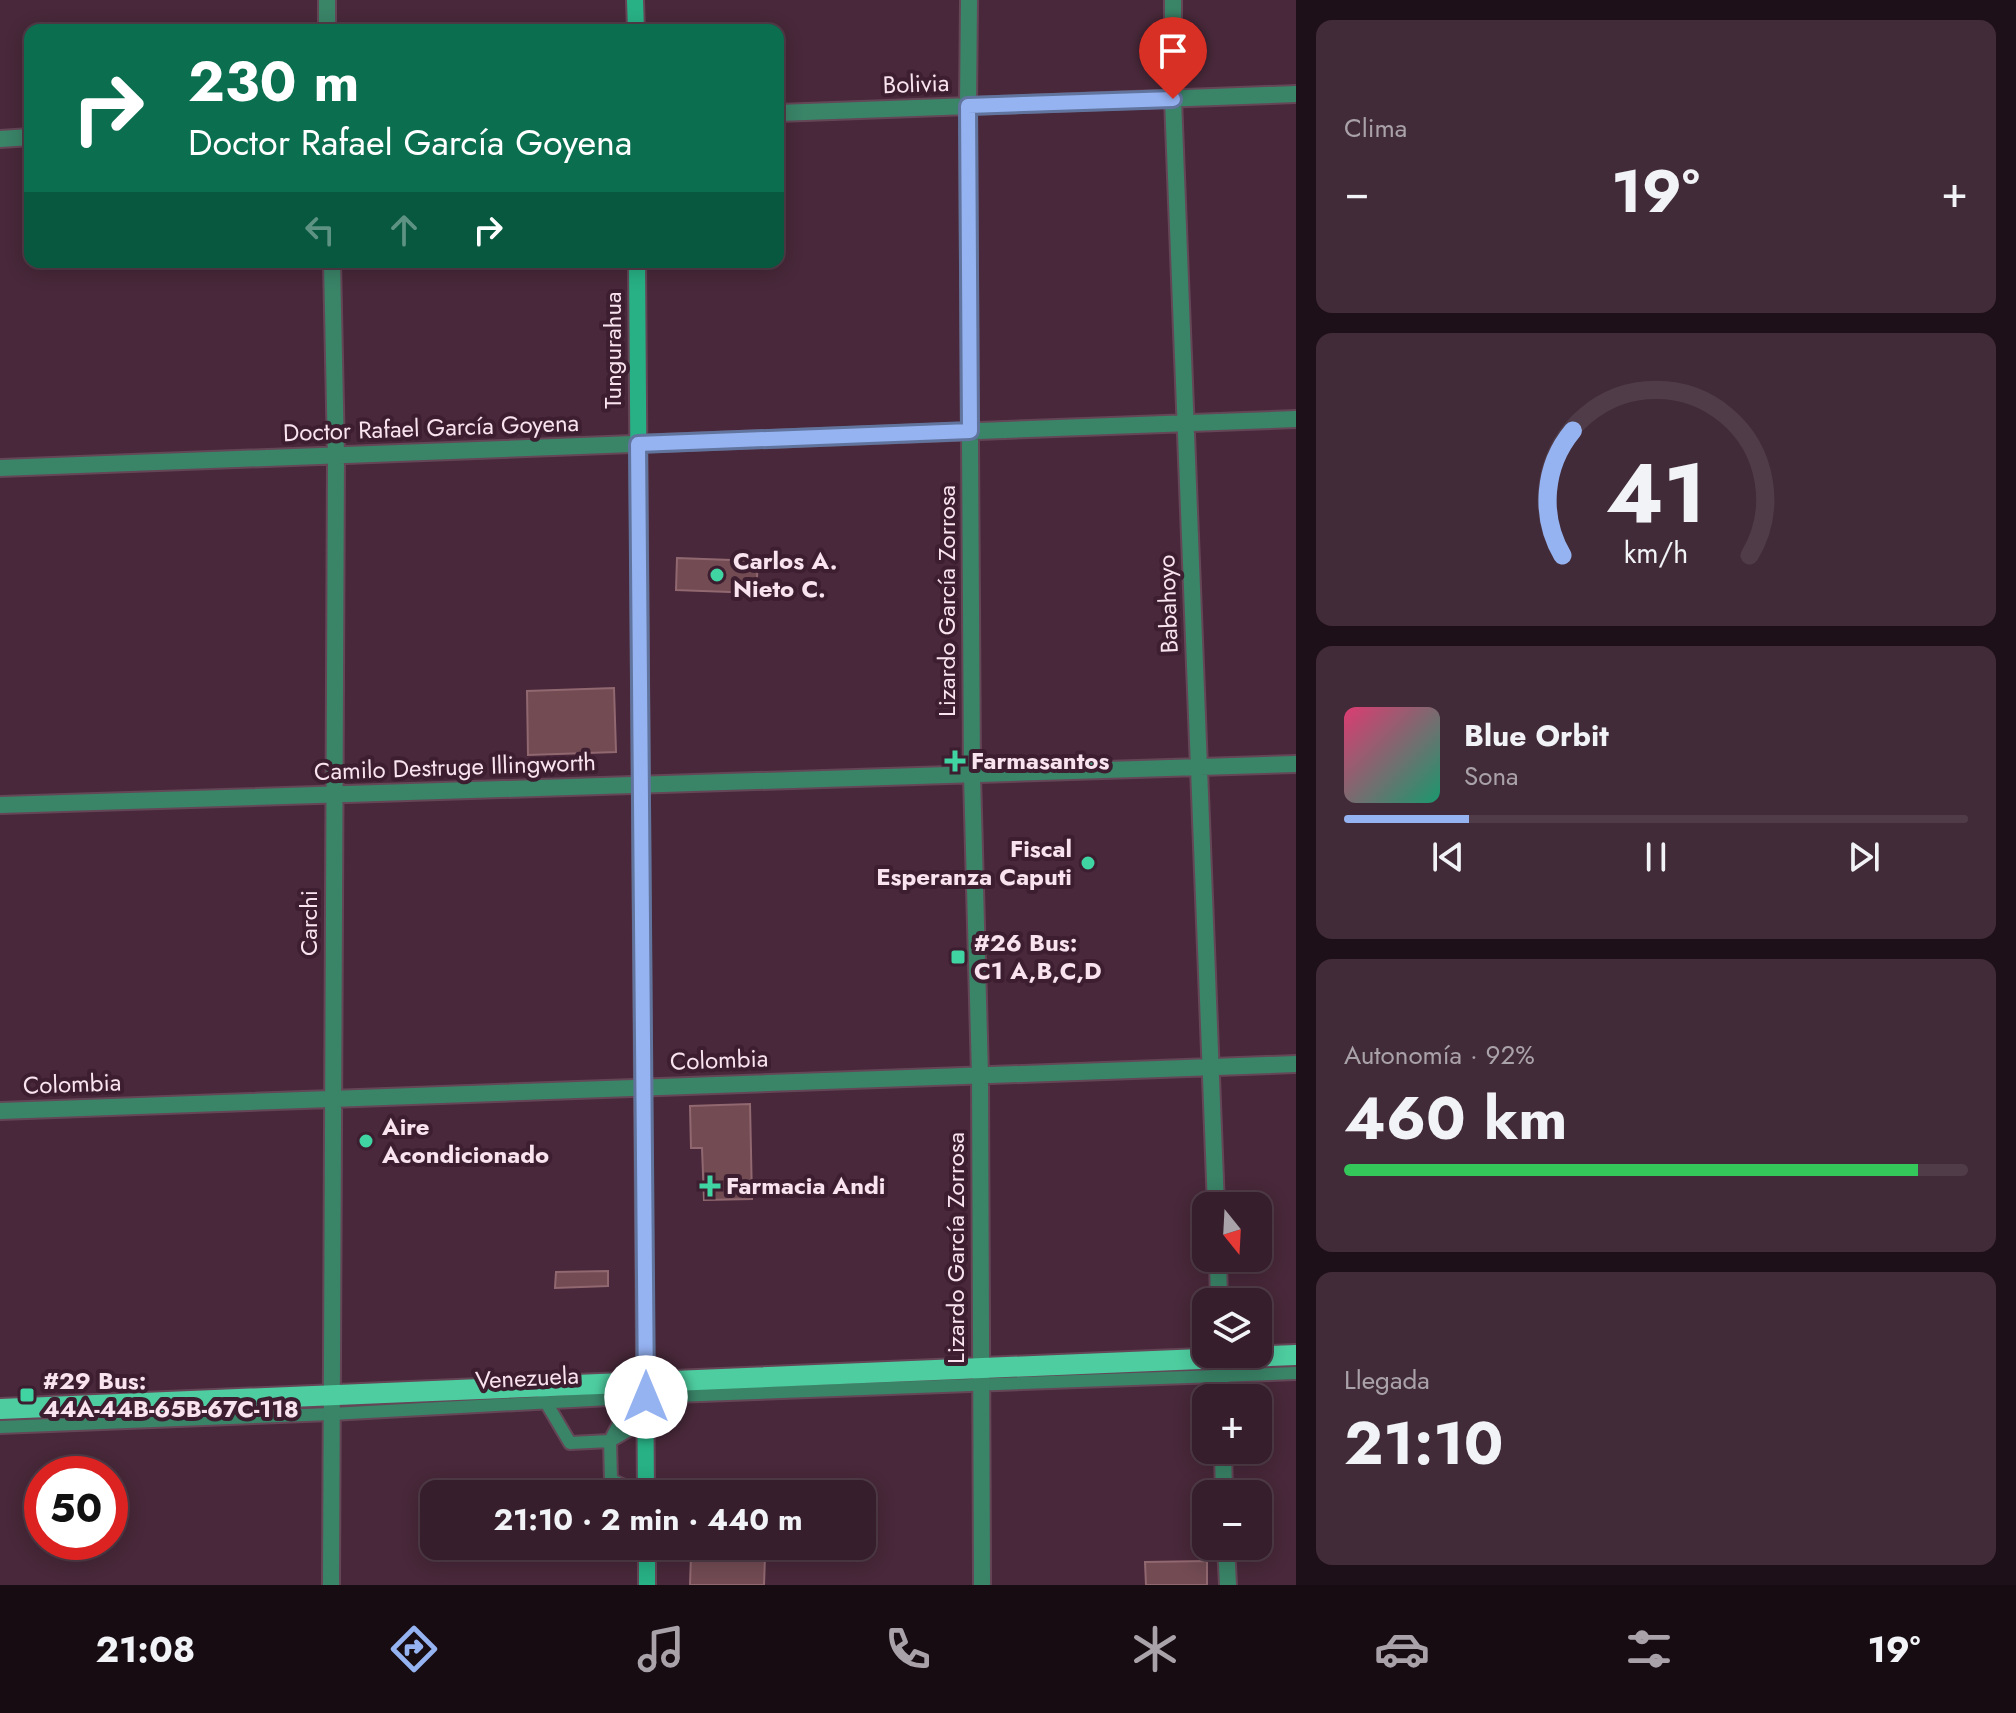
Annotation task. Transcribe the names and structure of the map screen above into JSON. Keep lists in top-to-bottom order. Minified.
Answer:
{"streets":{"main road":["Tungurahua","Venezuela"],"street":["Bolivia","Doctor Rafael García Goyena","Lizardo García Zorrosa","Babahoyo","Camilo Destruge Illingworth","Carchi","Colombia"]},"crossings":[["Bolivia","Lizardo García Zorrosa"],["Bolivia","Babahoyo"],["Tungurahua","Doctor Rafael García Goyena"],["Tungurahua","Camilo Destruge Illingworth"],["Tungurahua","Colombia"],["Tungurahua","Venezuela"],["Doctor Rafael García Goyena","Lizardo García Zorrosa"],["Doctor Rafael García Goyena","Babahoyo"],["Doctor Rafael García Goyena","Carchi"],["Lizardo García Zorrosa","Camilo Destruge Illingworth"],["Lizardo García Zorrosa","Colombia"],["Lizardo García Zorrosa","Venezuela"],["Babahoyo","Camilo Destruge Illingworth"],["Babahoyo","Colombia"],["Camilo Destruge Illingworth","Carchi"],["Carchi","Colombia"],["Carchi","Venezuela"]],"places":{"other":["Carlos A. Nieto C.","Fiscal Esperanza Caputi","Aire Acondicionado"],"health":["Farmasantos","Farmacia Andi"],"transit":["#26 Bus: C1 A,B,C,D","#29 Bus: 44A-44B-65B-67C-118"]},"north":"bottom","page":{"tile":["Clima",["Autonomía · 92%","460 km"],["Llegada","21:10"]],"turn":["230 m","Doctor Rafael García Goyena"],"heat":["−","19°","+"],"song":["Blue Orbit","Sona"],"map_buttons":["+","−"],"limit":"50","trip":"21:10 · 2 min · 440 m","tabs":["21:08","19°"],"gauge":["41","km/h"]}}
